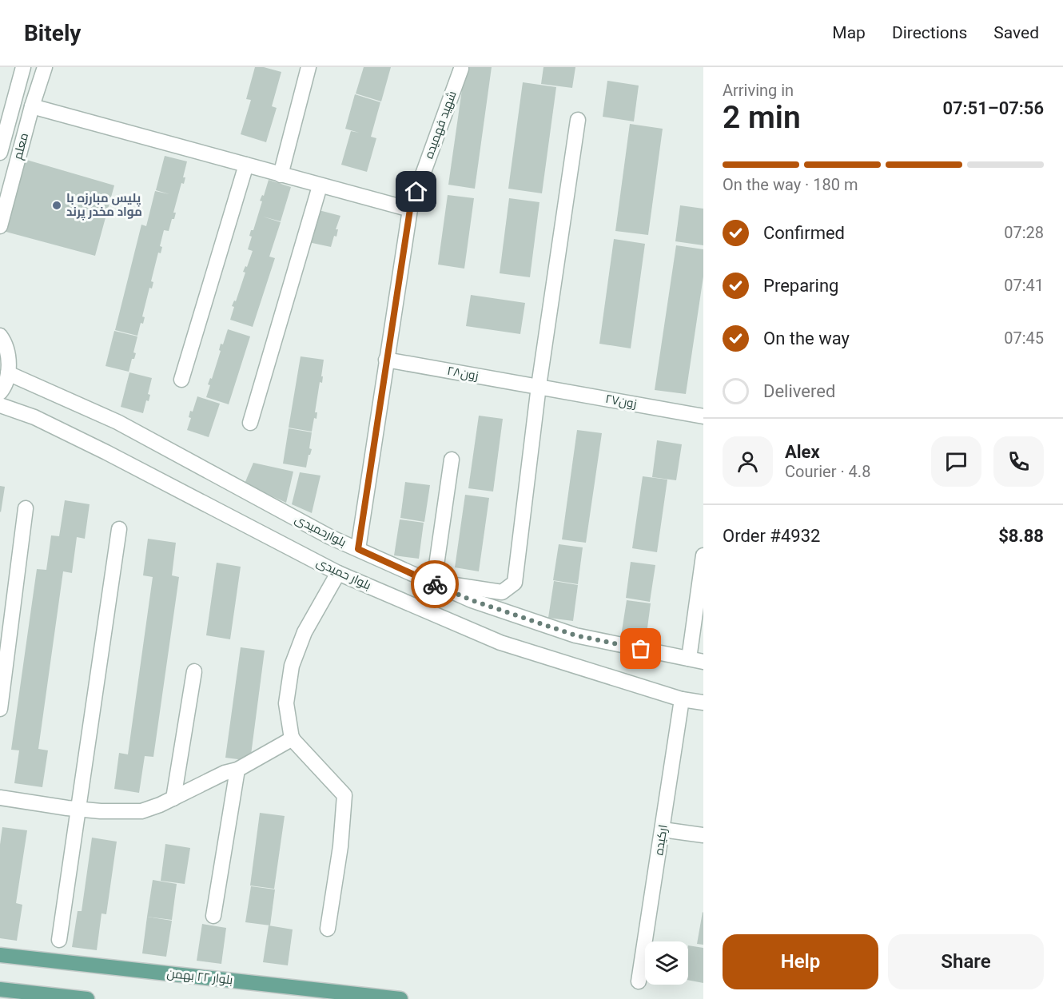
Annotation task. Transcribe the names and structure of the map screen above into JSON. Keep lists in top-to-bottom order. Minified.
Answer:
{"streets":{"main road":["بلوار ۲۲ بهمن"],"street":["شهید فهمیده","معلم","زون۲۸","زون۲۷","بلوارحمیدی","بلوار حمیدی","ارکیده"]},"crossings":[["شهید فهمیده","زون۲۸"],["شهید فهمیده","بلوارحمیدی"],["زون۲۸","زون۲۷"],["بلوار حمیدی","ارکیده"]],"places":["پلیس مبارزه با مواد مخدر پرند"],"page":{"header":"Bitely","nav":["Map","Directions","Saved"],"heading":["2 min","Arriving in","07:51–07:56"],"panel":["Alex","Courier · 4.8","Order #4932","$8.88"],"bar":"On the way · 180 m","list":[["Confirmed","07:28"],["Preparing","07:41"],["On the way","07:45"],"Delivered"],"buttons":["Help","Share"]}}
